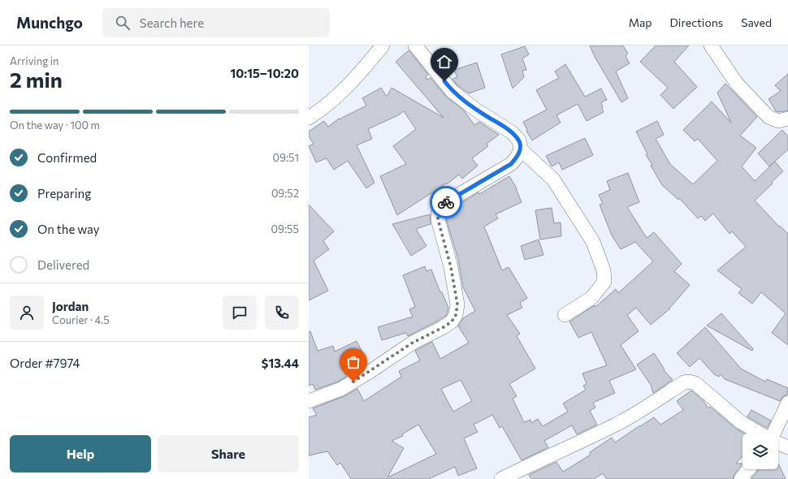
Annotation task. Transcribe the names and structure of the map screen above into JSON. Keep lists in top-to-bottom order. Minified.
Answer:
{"page":{"header":"Munchgo","search":"Search here","nav":["Map","Directions","Saved"],"heading":["2 min","Arriving in","10:15–10:20"],"panel":["Jordan","Courier · 4.5","Order #7974","$13.44"],"bar":"On the way · 100 m","list":[["Confirmed","09:51"],["Preparing","09:52"],["On the way","09:55"],"Delivered"],"buttons":["Help","Share"]}}
